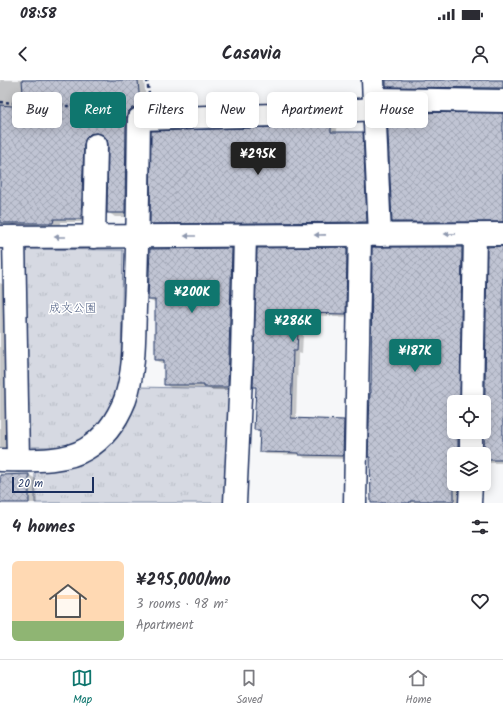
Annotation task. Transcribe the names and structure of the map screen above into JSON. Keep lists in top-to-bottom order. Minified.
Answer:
{"parks":["成文公園"],"scale_bar":"20 m","page":{"status":"08:58","header":"Casavia","chip":["Buy","Rent","Filters","New","Apartment","House"],"price":["¥295K","¥200K","¥286K","¥187K"],"scale":"20 m","heading":"4 homes","list":[{"name":"¥295,000/mo","note":"3 rooms · 98 m² · Apartment"}],"tabs":["Map","Saved","Home"]}}
